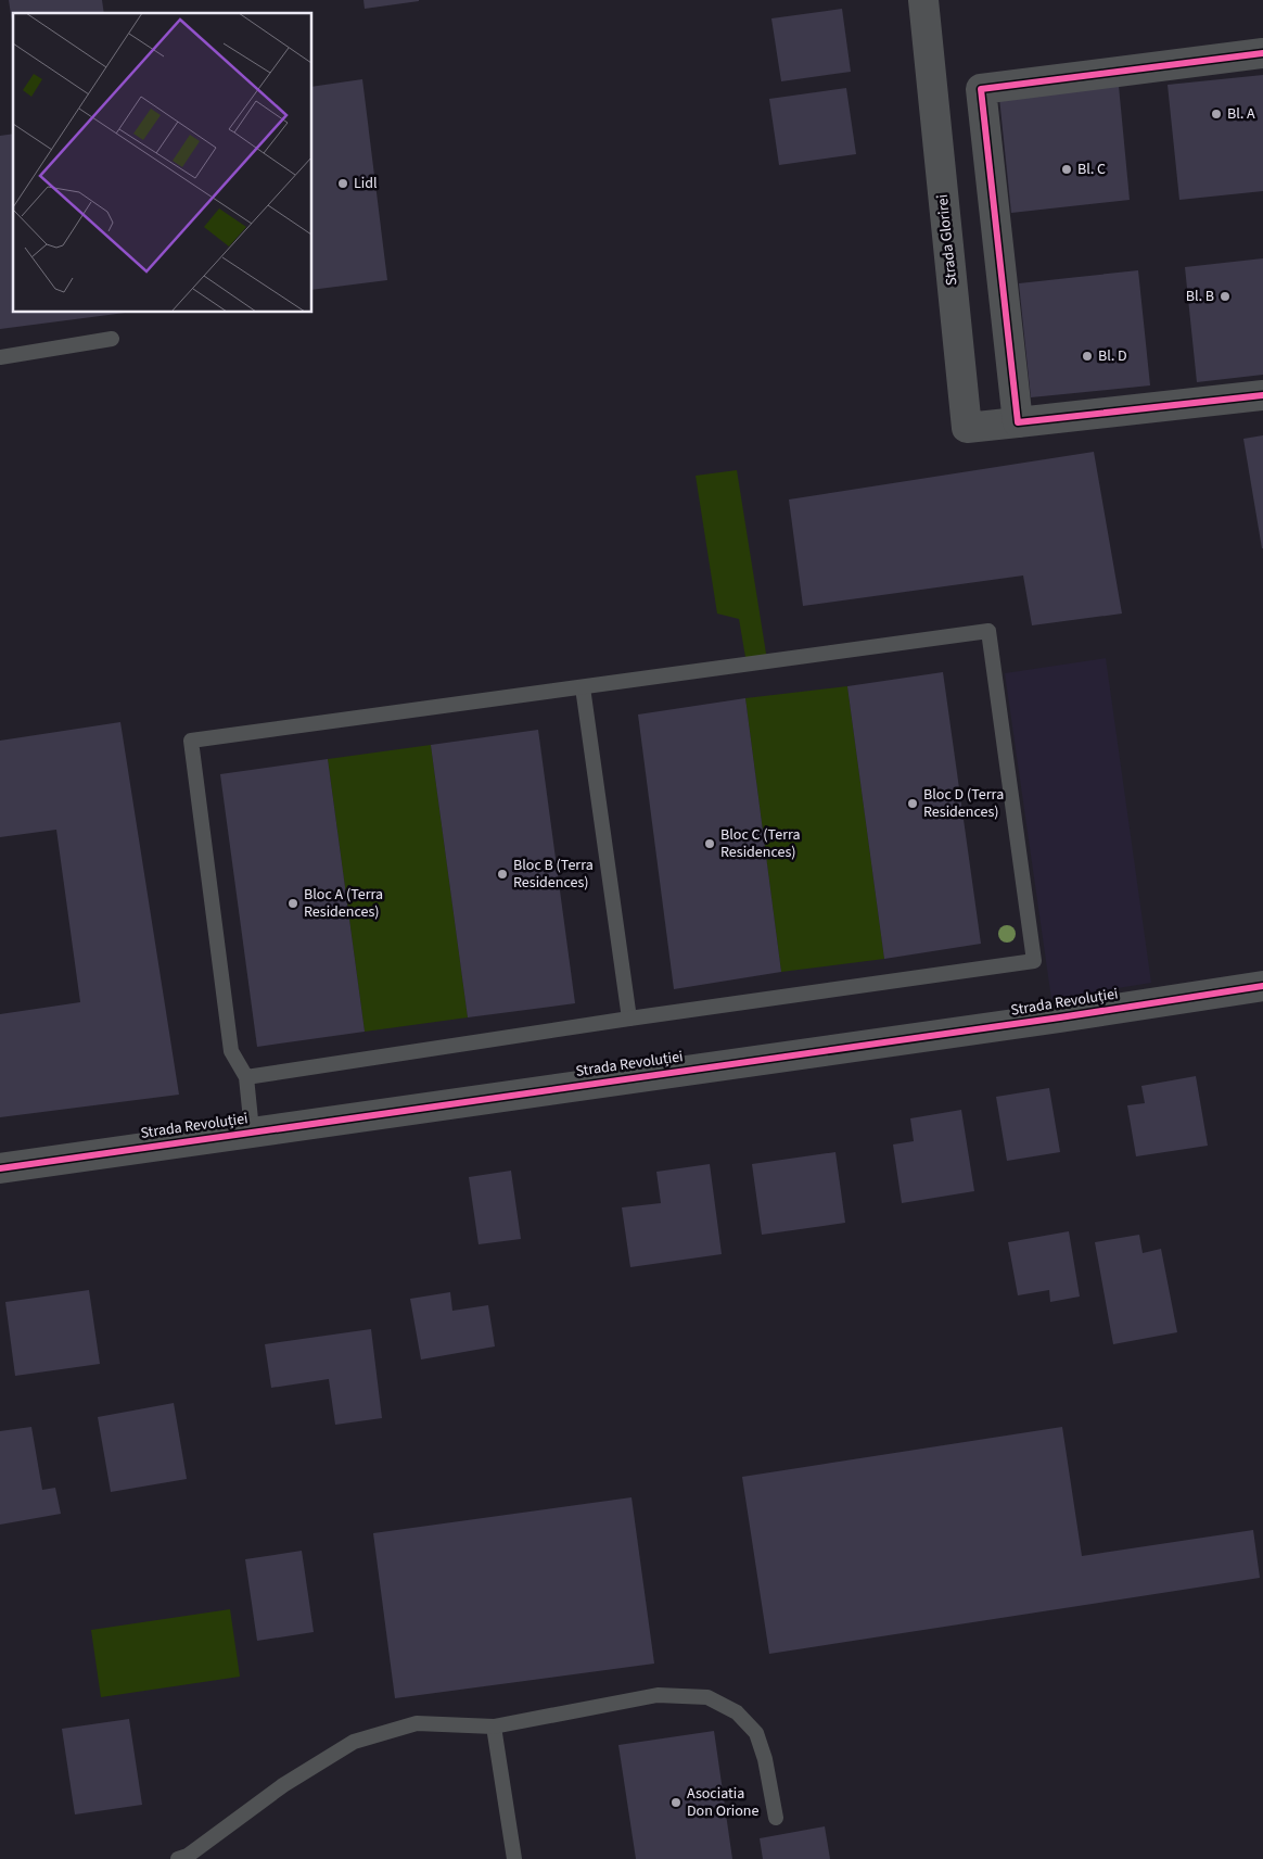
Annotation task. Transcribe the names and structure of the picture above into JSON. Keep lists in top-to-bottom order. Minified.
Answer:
{"streets":{"street":["Strada Glorirei","Strada Revoluției"]},"places":["Bl. A","Bl. C","Lidl","Bl. B","Bl. D","Bloc D (Terra Residences)","Bloc C (Terra Residences)","Bloc B (Terra Residences)","Bloc A (Terra Residences)","Asociatia Don Orione"]}
